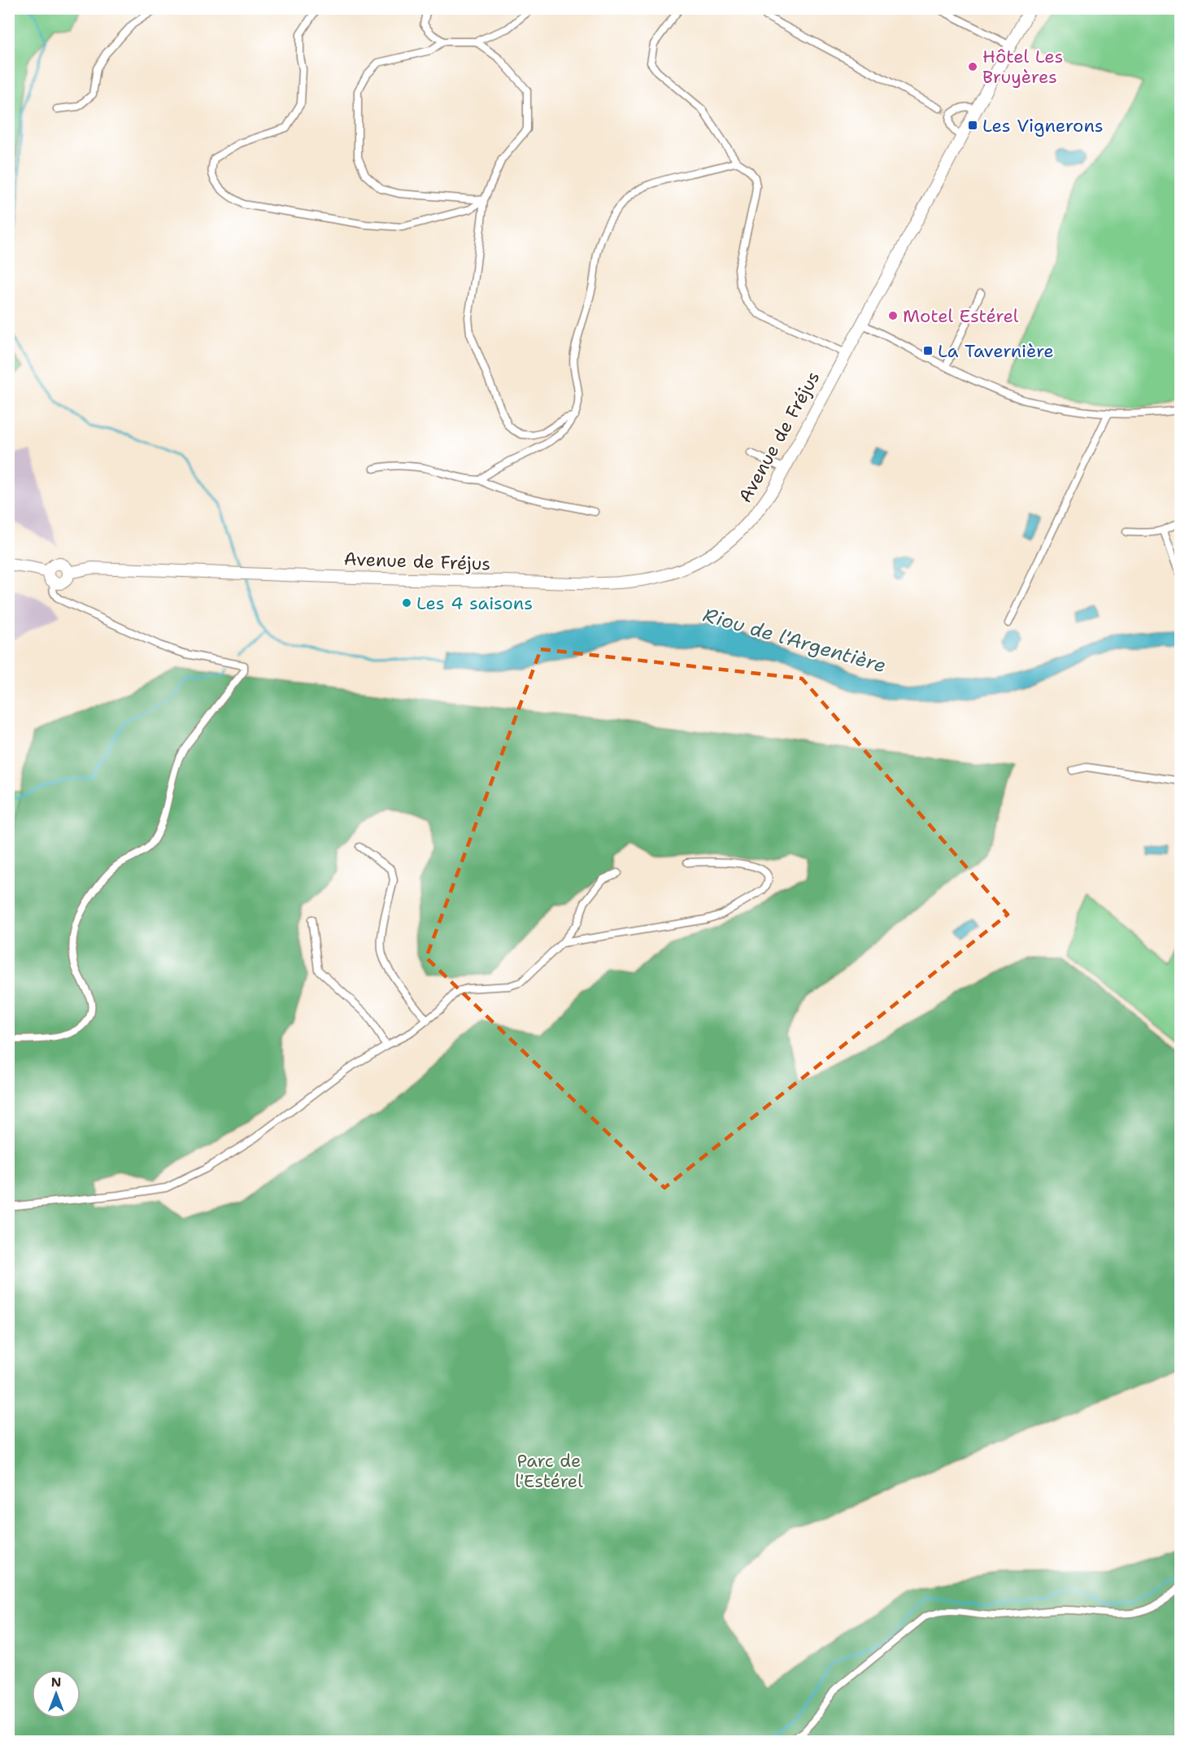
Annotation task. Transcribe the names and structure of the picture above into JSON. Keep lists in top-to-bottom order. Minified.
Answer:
{"streets":{"main road":["Avenue de Fréjus"]},"water":["Riou de l'Argentière"],"parks":["Parc de l'Estérel"],"places":{"other":["Hôtel Les Bruyères","Motel Estérel","Les 4 saisons"],"transit":["Les Vignerons","La Tavernière"]},"north":"top"}
